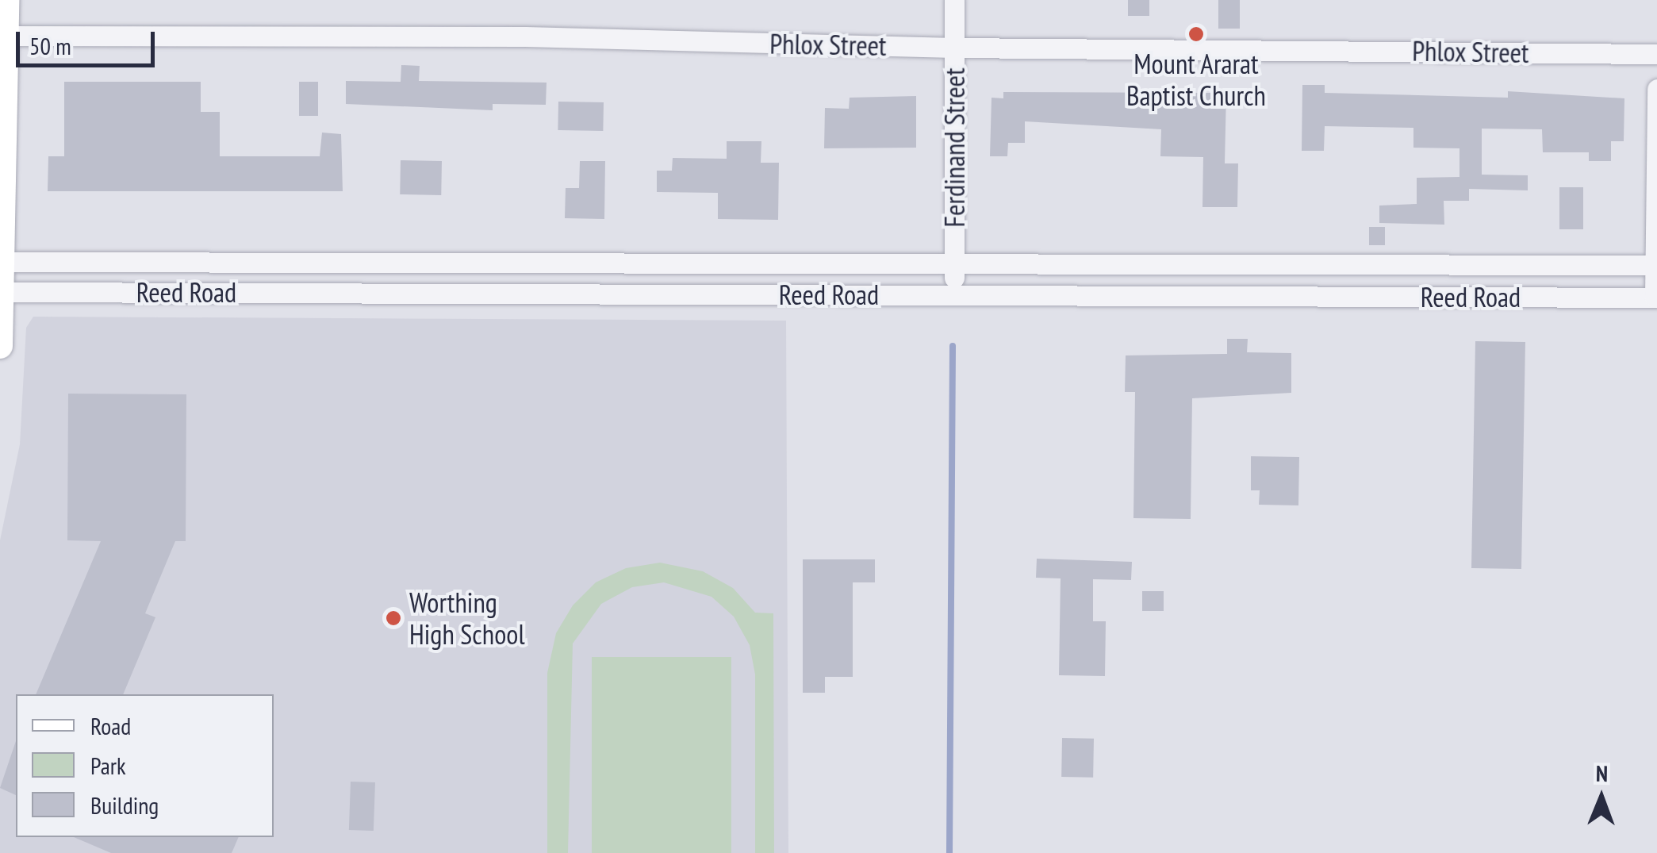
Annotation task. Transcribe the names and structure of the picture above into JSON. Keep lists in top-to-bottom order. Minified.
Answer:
{"streets":{"street":["Phlox Street","Ferdinand Street","Reed Road"]},"crossings":[["Phlox Street","Ferdinand Street"],["Ferdinand Street","Reed Road"]],"places":["Mount Ararat Baptist Church","Worthing High School"],"legend":["Road","Park","Building"],"scale_bar":"50 m","north":"top"}
